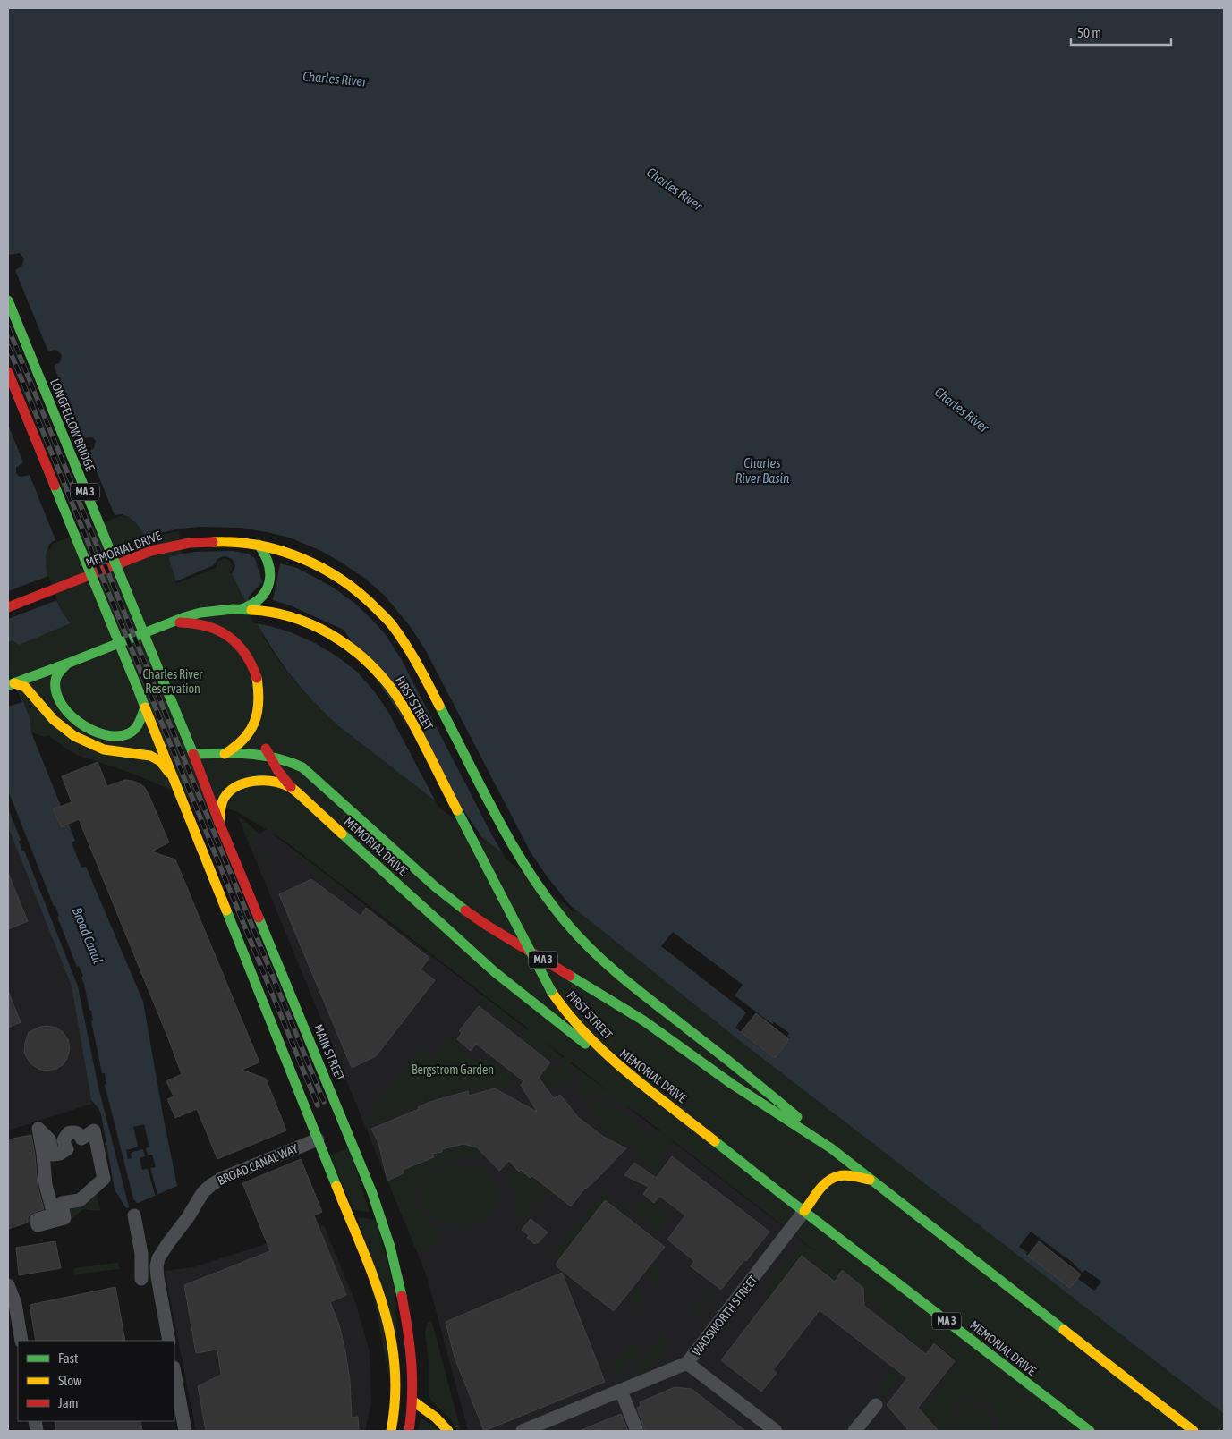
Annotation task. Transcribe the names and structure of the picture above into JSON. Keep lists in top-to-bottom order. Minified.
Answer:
{"streets":{"main road":["LONGFELLOW BRIDGE","MA 3","MEMORIAL DRIVE","FIRST STREET","MAIN STREET"],"street":["BROAD CANAL WAY","WADSWORTH STREET"]},"crossings":[["LONGFELLOW BRIDGE","MAIN STREET"],["MEMORIAL DRIVE","FIRST STREET"],["MEMORIAL DRIVE","MAIN STREET"],["MEMORIAL DRIVE","WADSWORTH STREET"]],"water":["Charles River","Charles River Basin","Broad Canal"],"parks":["Charles River Reservation","Bergstrom Garden"],"legend":["Fast","Slow","Jam"],"scale_bar":"50 m"}
